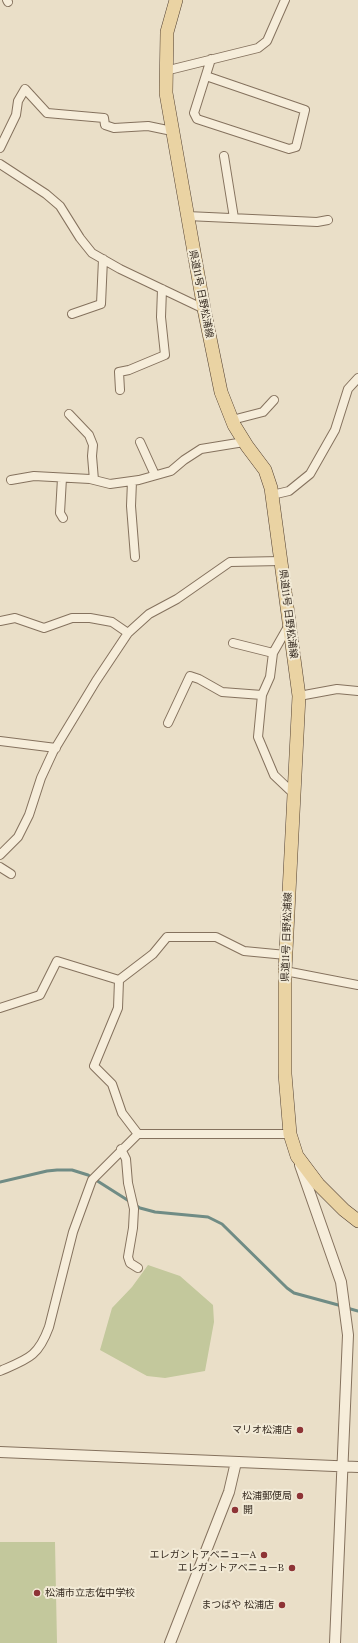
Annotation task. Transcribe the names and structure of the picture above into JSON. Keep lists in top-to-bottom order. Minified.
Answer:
{"streets":{"main road":["県道11号 日野松浦線"]},"places":["マリオ松浦店","松浦郵便局","開","エレガントアベニューA","エレガントアベニューB","松浦市立志佐中学校","まつばや 松浦店"]}
